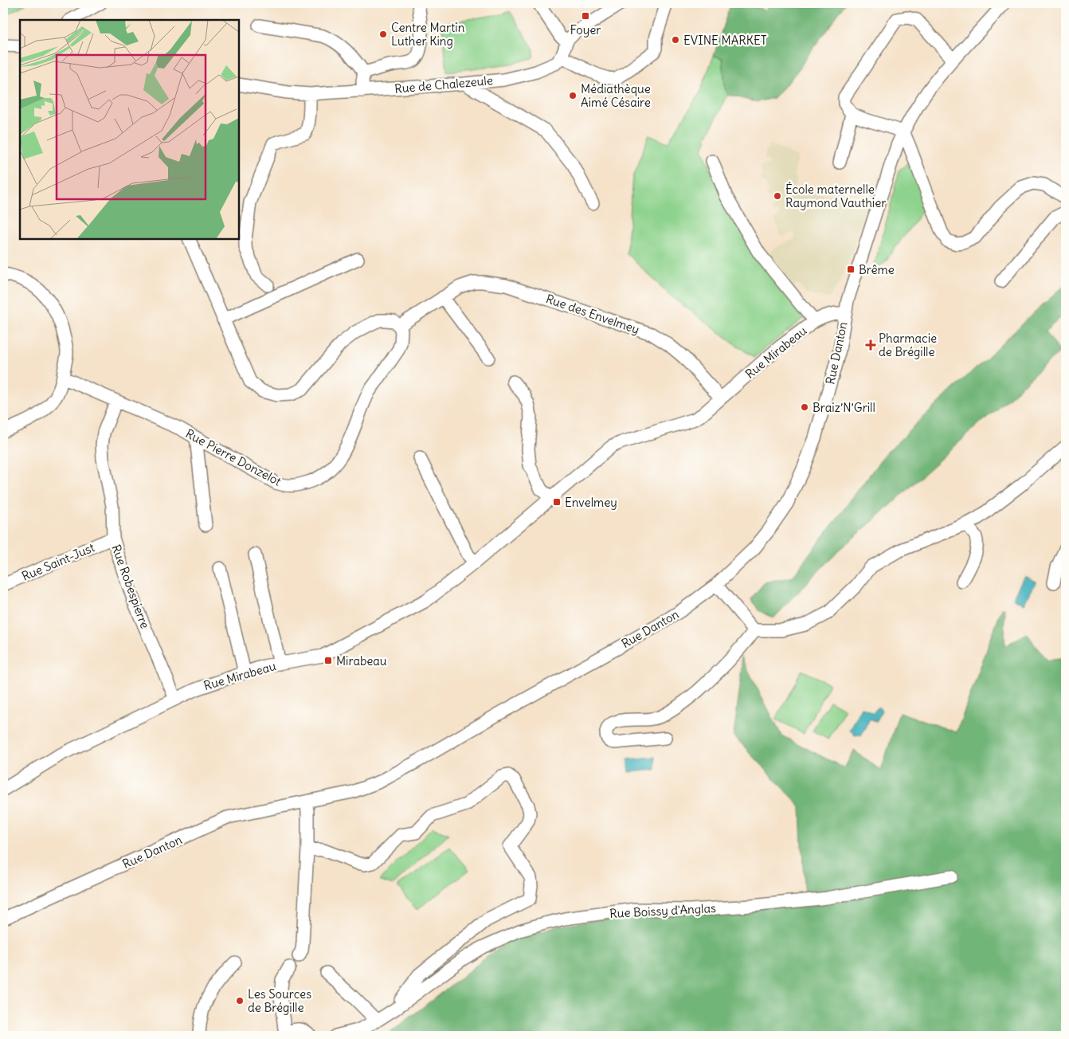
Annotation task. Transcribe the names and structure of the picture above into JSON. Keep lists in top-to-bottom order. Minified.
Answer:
{"streets":{"street":["Rue de Chalezeule","Rue des Envelmey","Rue Mirabeau","Rue Danton","Rue Pierre Donzelot","Rue Saint-Just","Rue Robespierre","Rue Boissy d'Anglas"]},"crossings":[["Rue des Envelmey","Rue Mirabeau"],["Rue des Envelmey","Rue Pierre Donzelot"],["Rue Mirabeau","Rue Danton"],["Rue Mirabeau","Rue Robespierre"],["Rue Pierre Donzelot","Rue Robespierre"],["Rue Saint-Just","Rue Robespierre"]],"places":{"transit":["Foyer","Brême","Envelmey","Mirabeau"],"other":["Centre Martin Luther King","EVINE MARKET","Médiathèque Aimé Césaire","École maternelle Raymond Vauthier","Braiz’N’Grill","Les Sources de Brégille"],"health":["Pharmacie de Brégille"]}}
